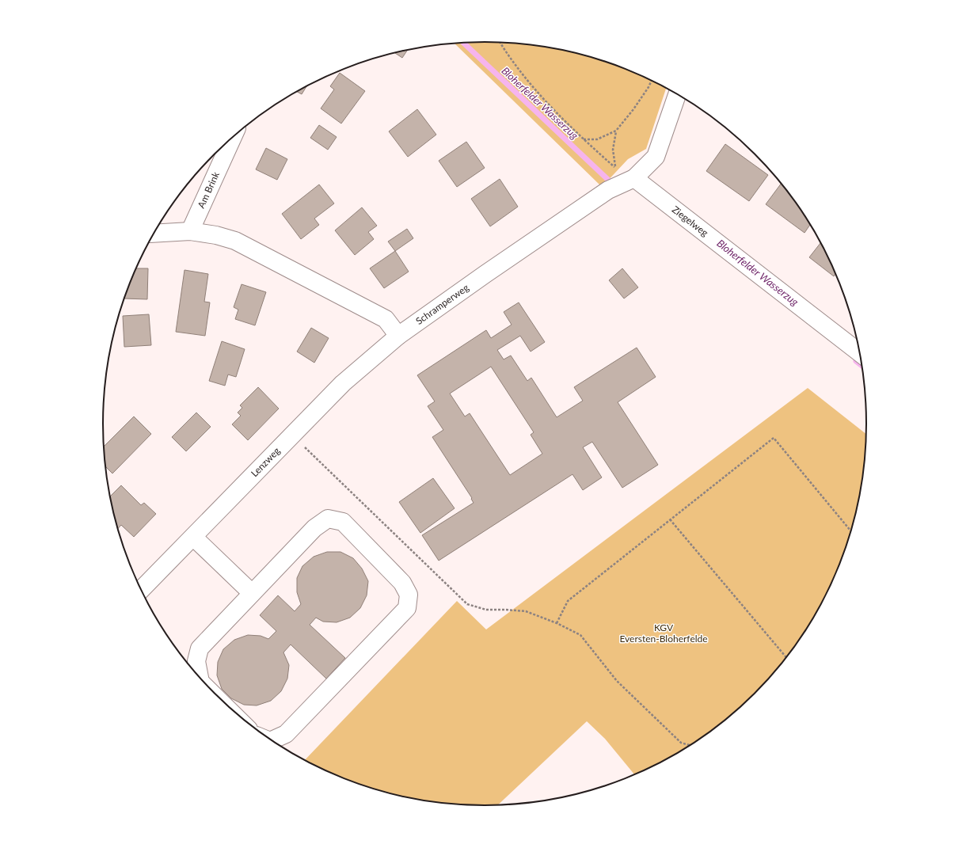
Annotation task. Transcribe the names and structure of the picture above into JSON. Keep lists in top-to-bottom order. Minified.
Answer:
{"streets":{"street":["Am Brink","Ziegelweg","Schramperweg","Lenzweg"]},"crossings":[["Ziegelweg","Schramperweg"],["Schramperweg","Lenzweg"]],"water":["Bloherfelder Wasserzug"],"parks":["KGV Eversten-Bloherfelde"]}
